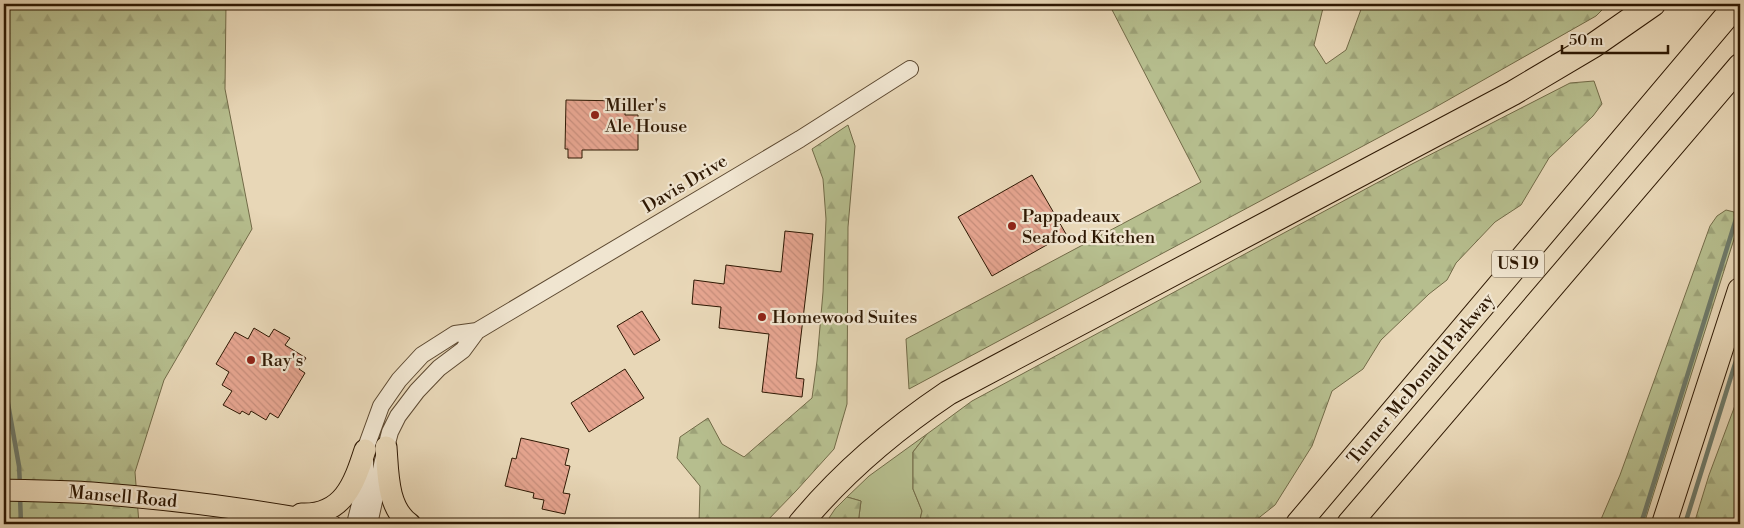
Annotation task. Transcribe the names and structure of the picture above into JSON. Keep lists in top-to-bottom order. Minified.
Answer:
{"streets":{"highway":["US 19","Turner McDonald Parkway"],"main road":["Mansell Road"],"street":["Davis Drive"]},"places":["Miller's Ale House","Pappadeaux Seafood Kitchen","Homewood Suites","Ray's"],"scale_bar":"50 m"}
